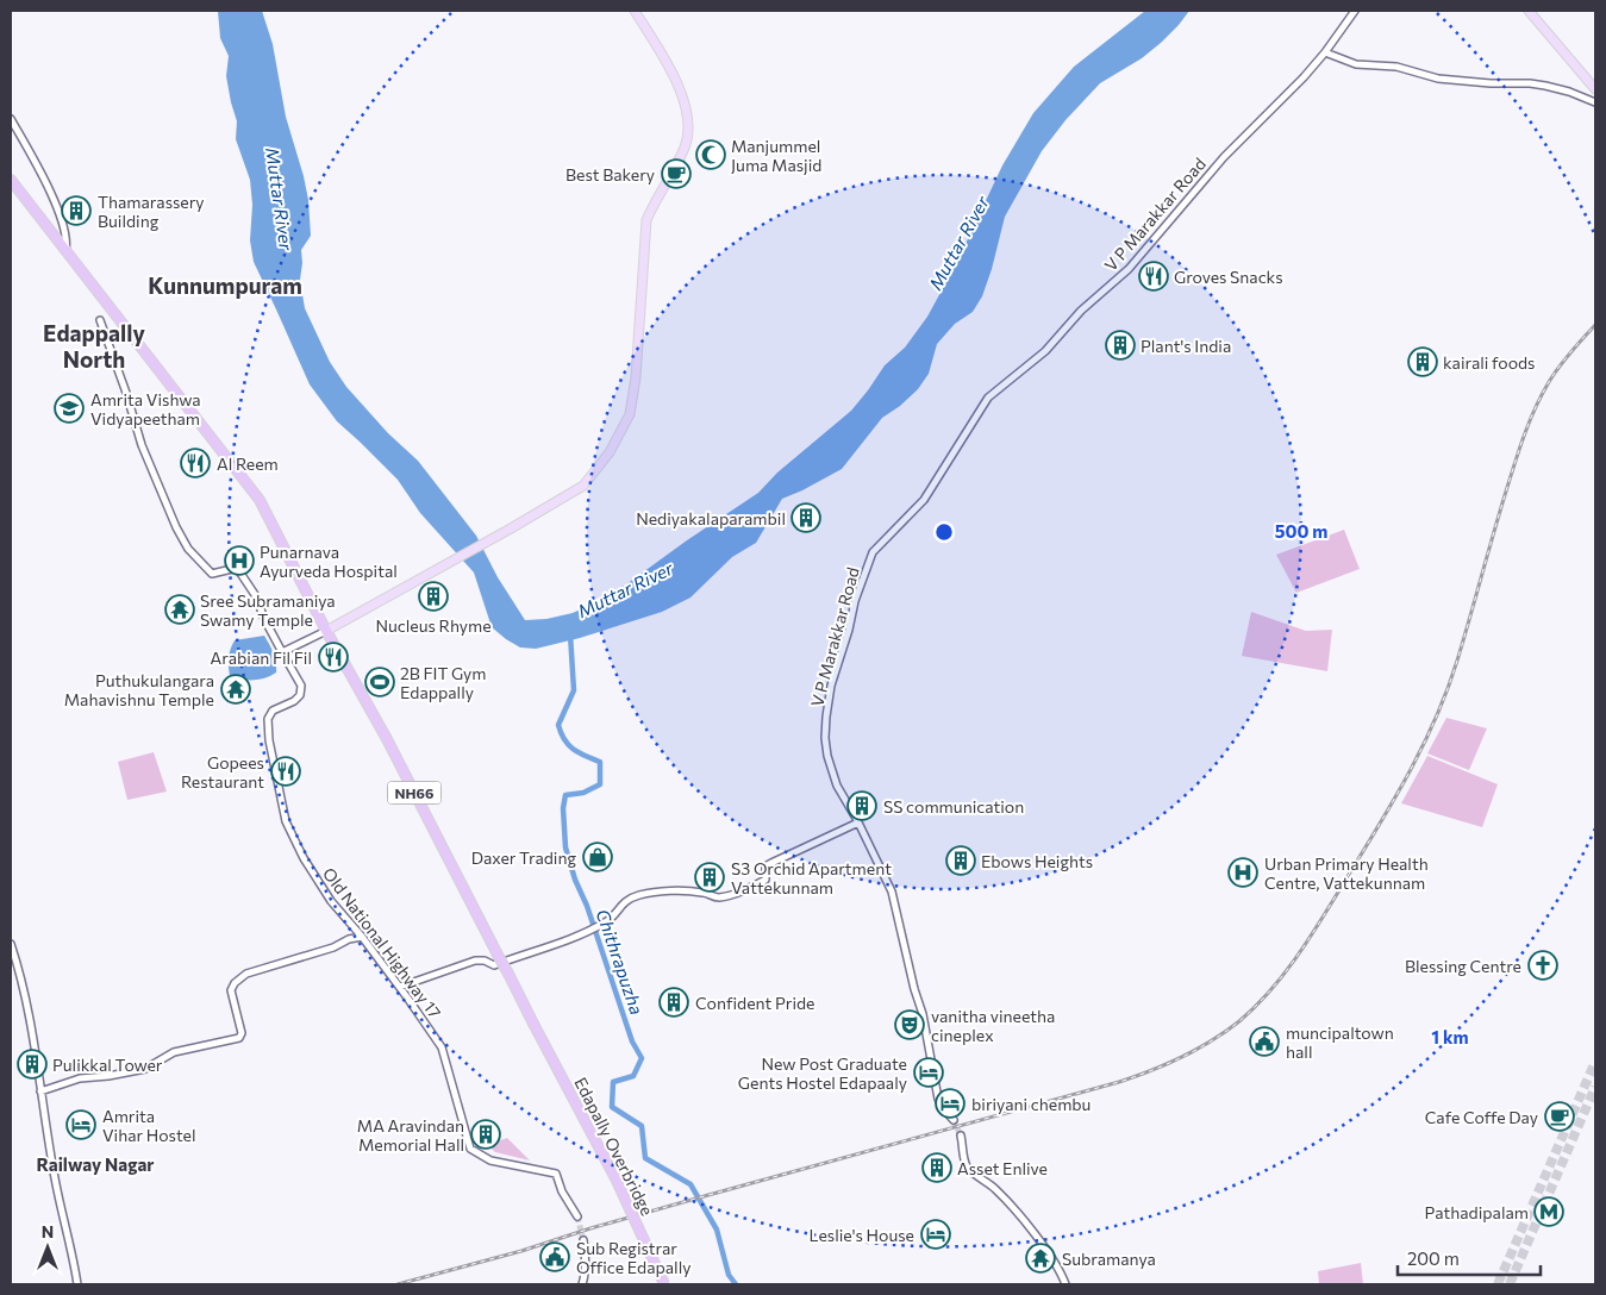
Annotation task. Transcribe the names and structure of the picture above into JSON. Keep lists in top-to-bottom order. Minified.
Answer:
{"streets":{"highway":["NH66","Edapally Overbridge"],"street":["V P Marakkar Road","Old National Highway 17"]},"crossings":[["NH66","Edapally Overbridge"]],"districts":["Kunnumpuram","Edappally North","Railway Nagar"],"water":["Muttar River","Chithrapuzha"],"places":{"mosque":["Manjummel Juma Masjid"],"cafe":["Best Bakery","Cafe Coffe Day"],"building":["Thamarassery Building","Plant's India","kairali foods","Nediyakalaparambil","Nucleus Rhyme","SS communication","Ebows Heights","S3 Orchid Apartment Vattekunnam","Confident Pride","Pulikkal Tower","MA Aravindan Memorial Hall","Asset Enlive"],"restaurant":["Groves Snacks","Al Reem","Arabian Fil Fil","Gopees Restaurant"],"school or university":["Amrita Vishwa Vidyapeetham"],"hospital":["Punarnava Ayurveda Hospital","Urban Primary Health Centre, Vattekunnam"],"temple":["Sree Subramaniya Swamy Temple","Puthukulangara Mahavishnu Temple","Subramanya"],"sports":["2B FIT Gym Edappally"],"shop":["Daxer Trading"],"church":["Blessing Centre"],"theatre":["vanitha vineetha cineplex"],"public building":["muncipaltown hall","Sub Registrar Office Edapally"],"hotel":["New Post Graduate Gents Hostel Edapaaly","biriyani chembu","Amrita Vihar Hostel","Leslie's House"],"metro station":["Pathadipalam"]},"scale_bar":"200 m","north":"top","rings":["500 m","1 km"]}
